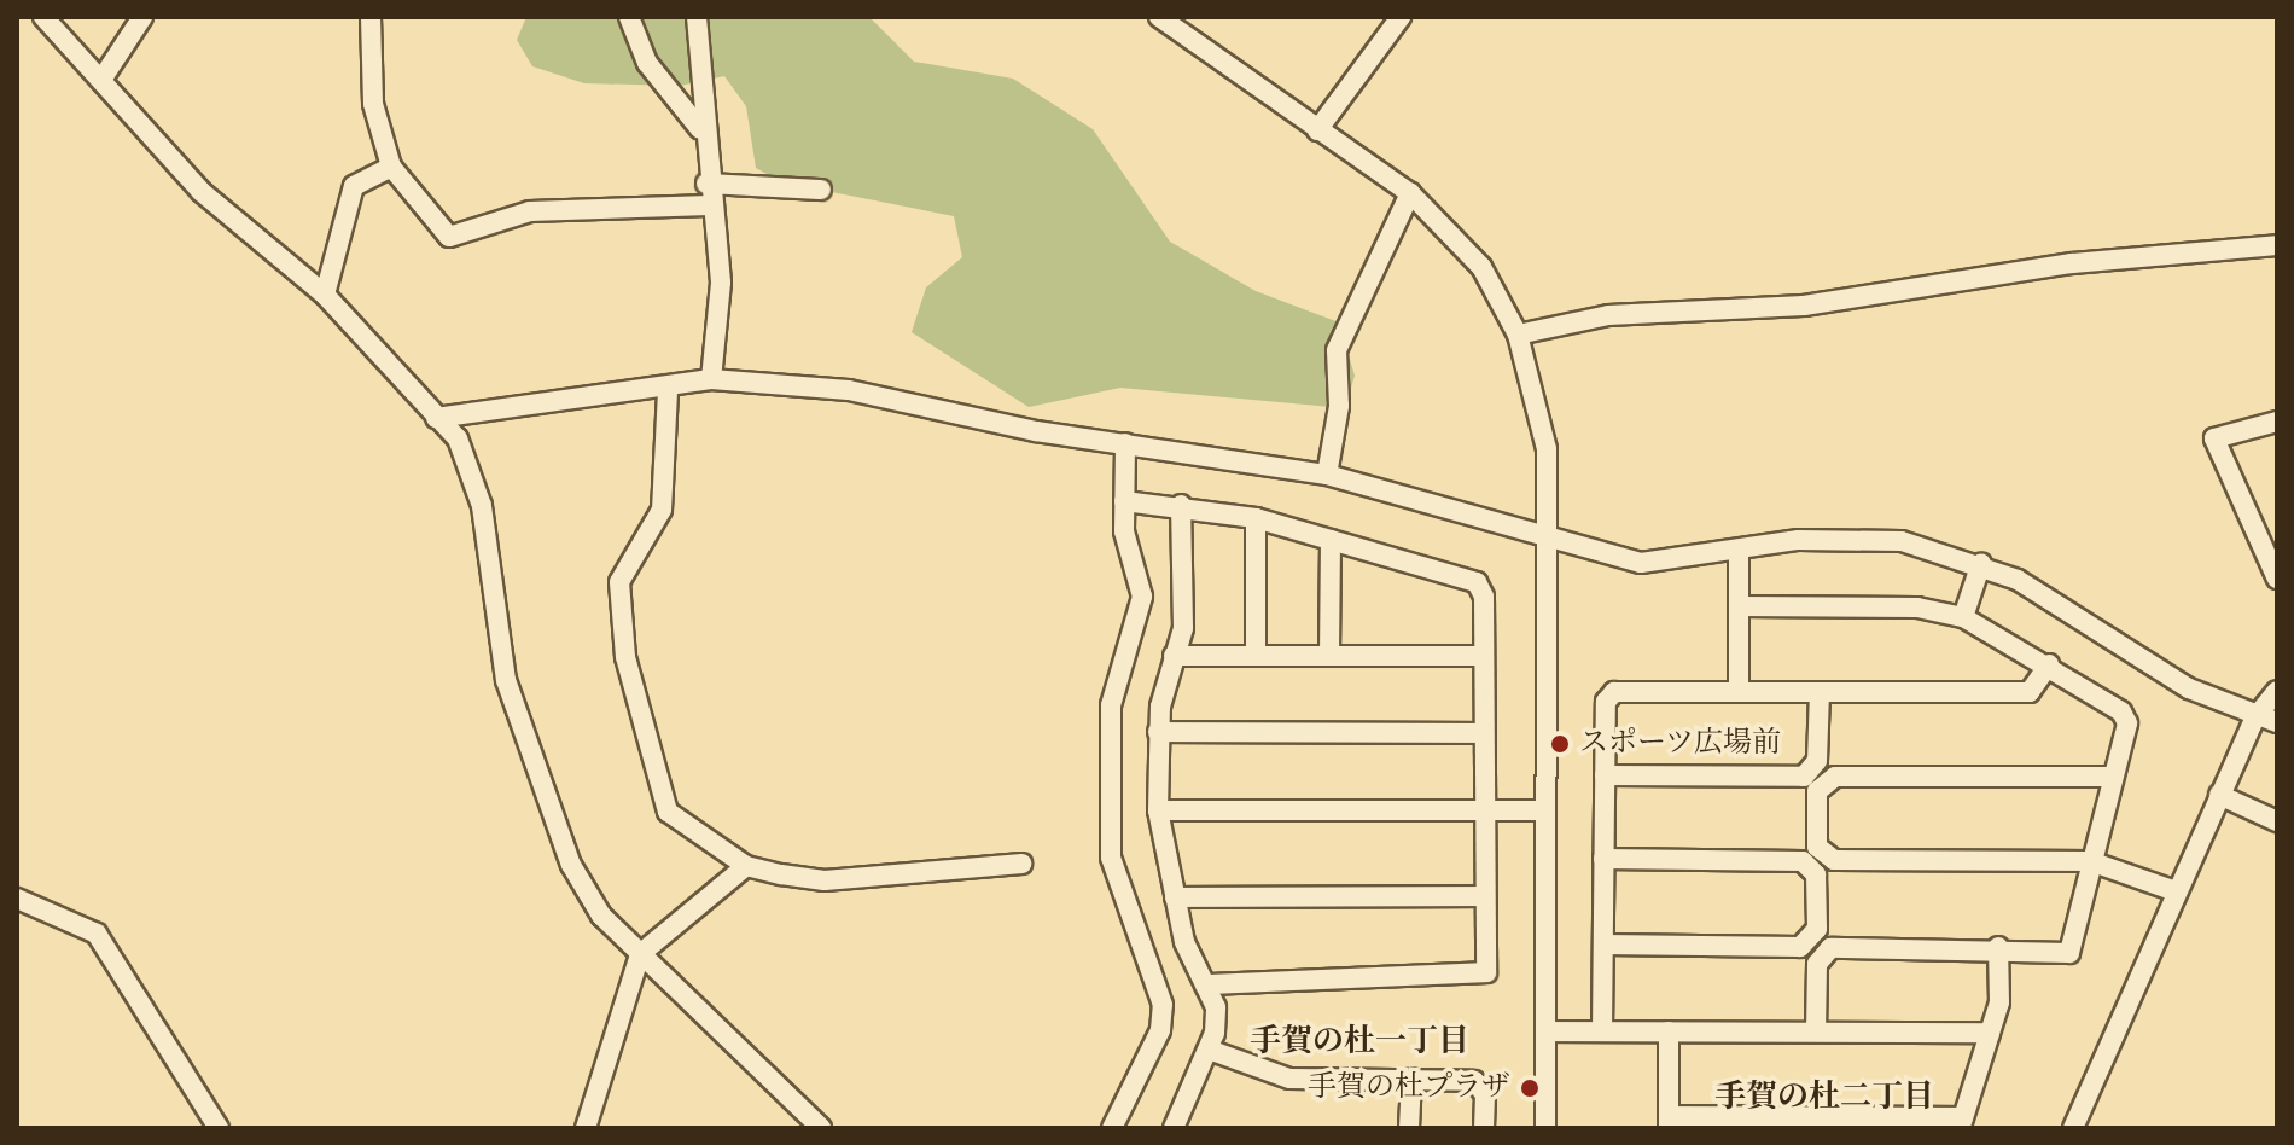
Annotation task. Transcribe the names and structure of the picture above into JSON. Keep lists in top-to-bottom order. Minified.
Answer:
{"districts":["手賀の杜一丁目","手賀の杜二丁目"],"places":["スポーツ広場前","手賀の杜プラザ"]}
